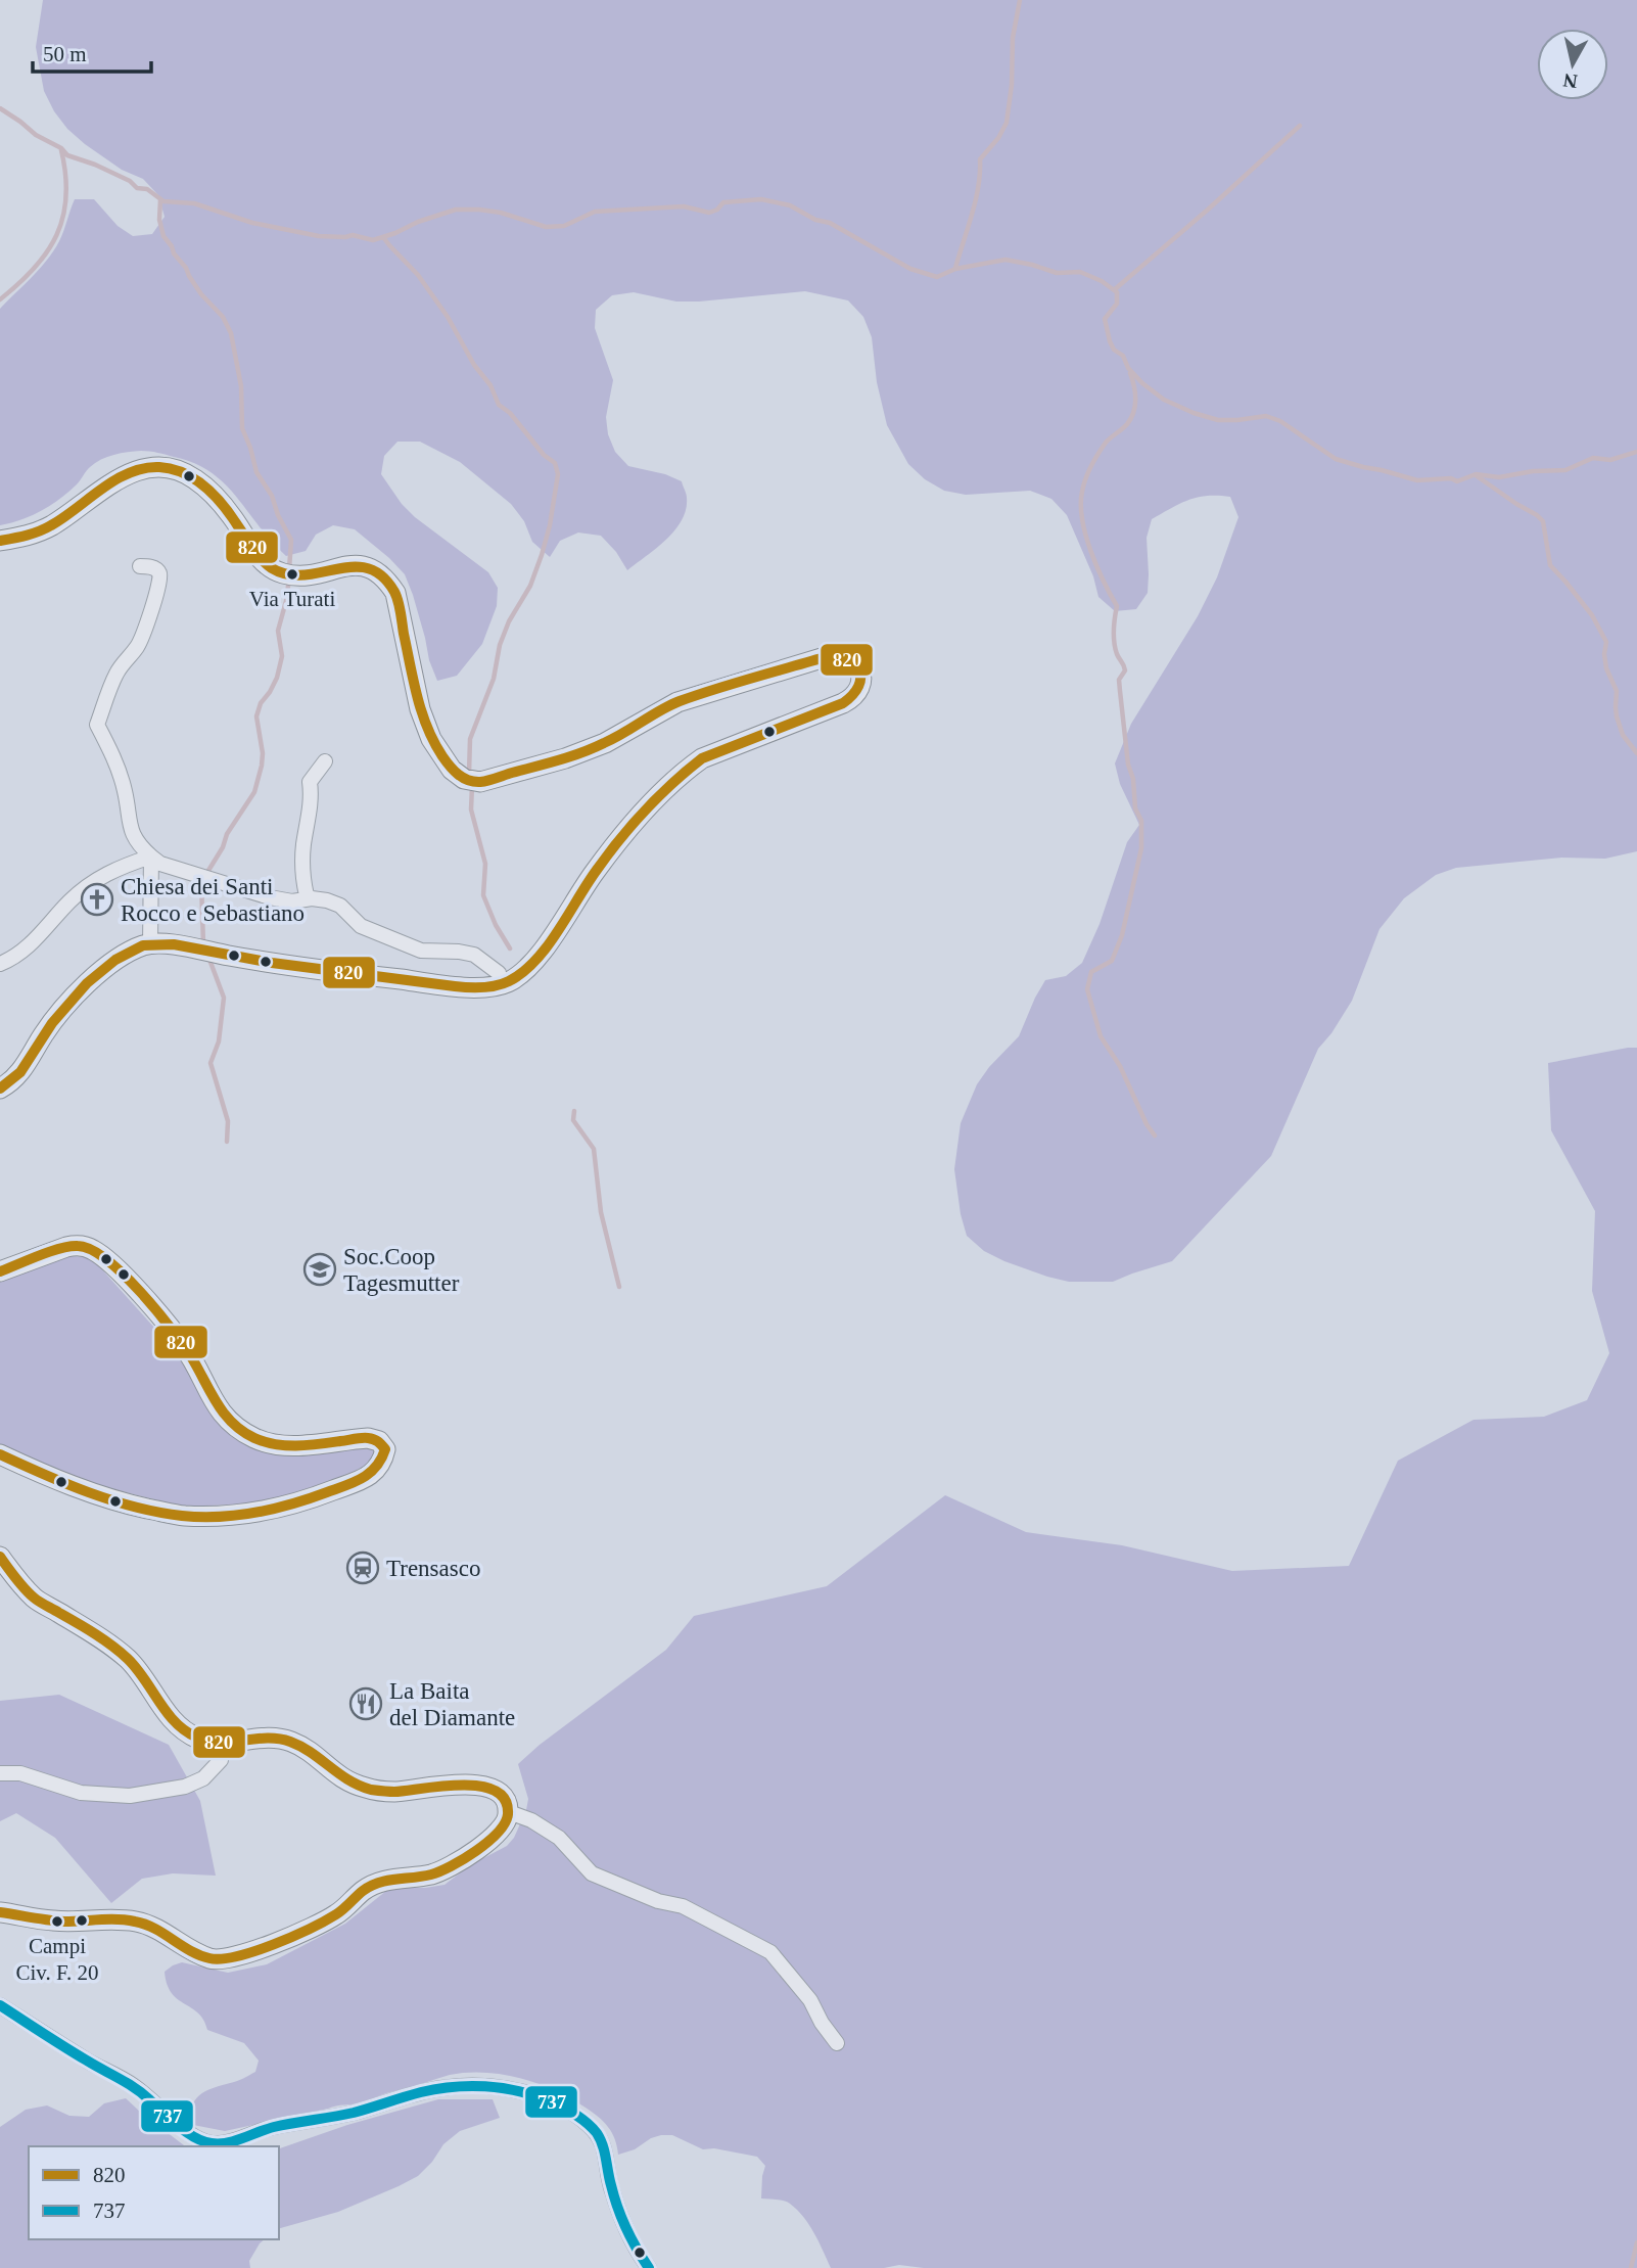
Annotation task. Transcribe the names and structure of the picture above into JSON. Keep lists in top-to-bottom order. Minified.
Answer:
{"places":{"other":["Via Turati","Campi Civ. F. 20"],"church":["Chiesa dei Santi Rocco e Sebastiano"],"school or university":["Soc.Coop Tagesmutter"],"station":["Trensasco"],"restaurant":["La Baita del Diamante"]},"lines":["transit line 820","transit line 737"],"legend":["820","737"],"scale_bar":"50 m","north":"bottom"}
